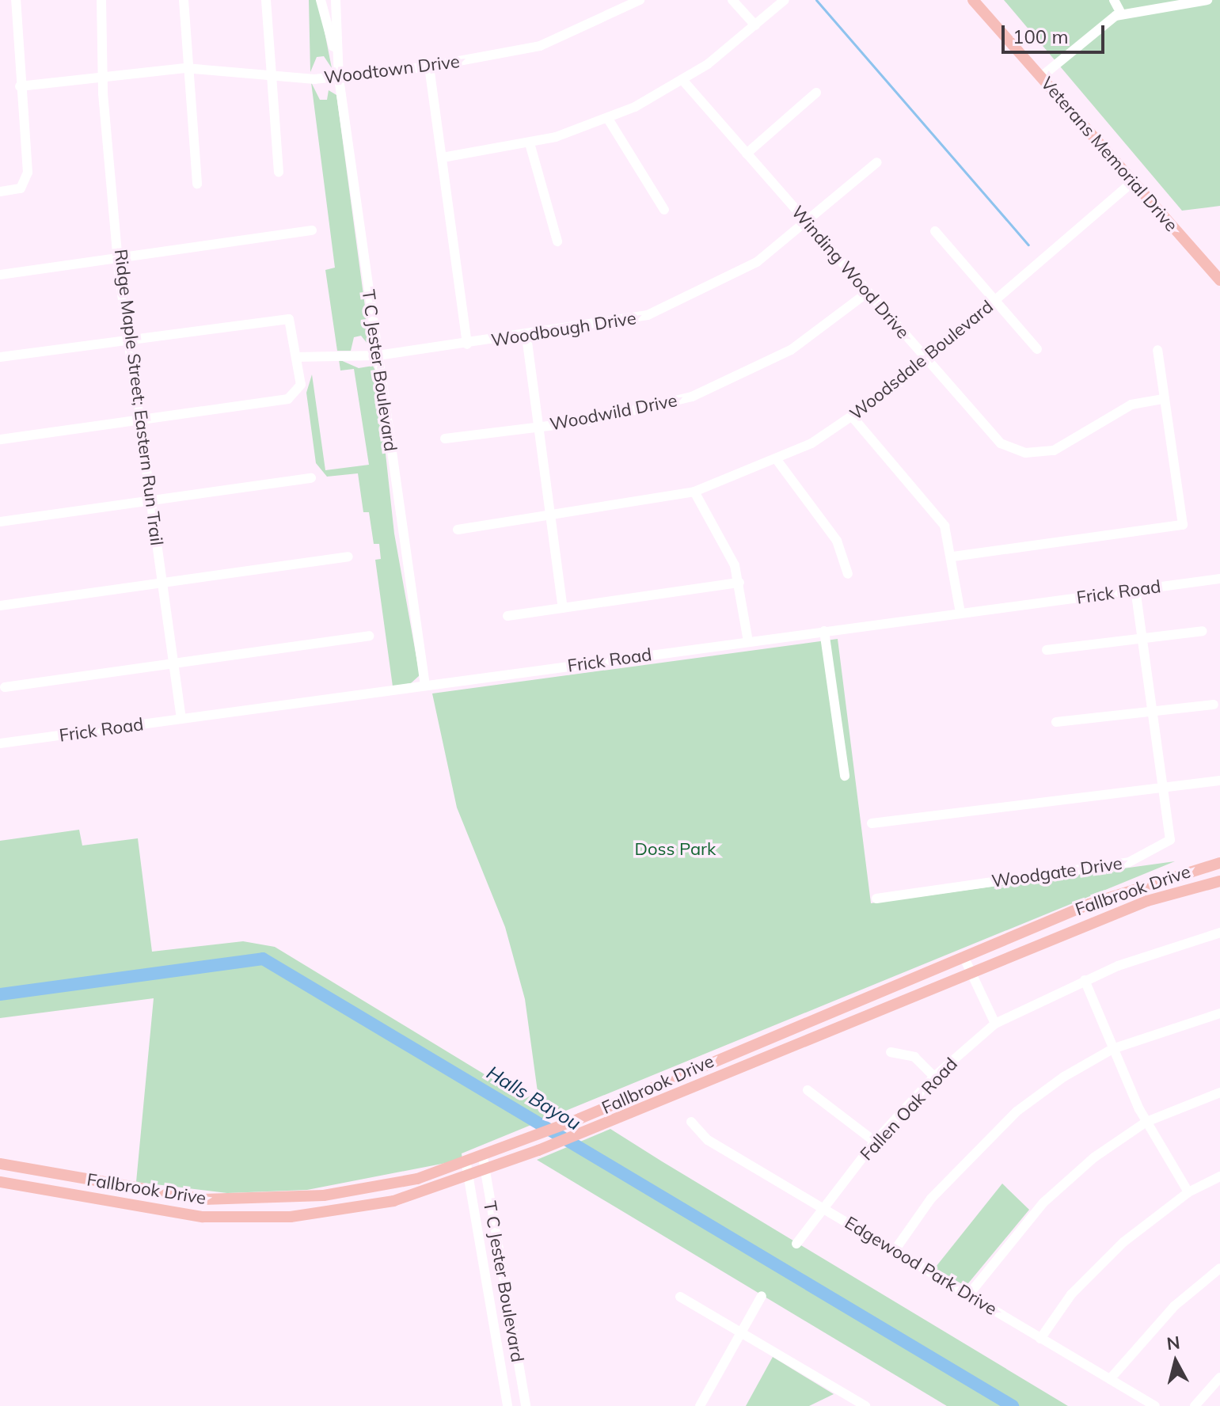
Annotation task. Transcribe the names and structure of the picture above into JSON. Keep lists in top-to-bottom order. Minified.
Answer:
{"streets":{"main road":["Veterans Memorial Drive","Fallbrook Drive"],"street":["Woodtown Drive","Winding Wood Drive","Woodbough Drive","Woodsdale Boulevard","T C Jester Boulevard","Ridge Maple Street; Eastern Run Trail","Woodwild Drive","Frick Road","Woodgate Drive","Fallen Oak Road","Edgewood Park Drive"]},"crossings":[["Woodtown Drive","T C Jester Boulevard"],["Woodtown Drive","Ridge Maple Street; Eastern Run Trail"],["Veterans Memorial Drive","Woodsdale Boulevard"],["Winding Wood Drive","Woodbough Drive"],["Winding Wood Drive","Woodsdale Boulevard"],["Winding Wood Drive","Woodwild Drive"],["Woodbough Drive","T C Jester Boulevard"],["T C Jester Boulevard","Frick Road"],["T C Jester Boulevard","Fallbrook Drive"],["Ridge Maple Street; Eastern Run Trail","Frick Road"],["Frick Road","Woodgate Drive"],["Fallen Oak Road","Edgewood Park Drive"]],"water":["Halls Bayou"],"parks":["Doss Park"],"scale_bar":"100 m","north":"top"}
